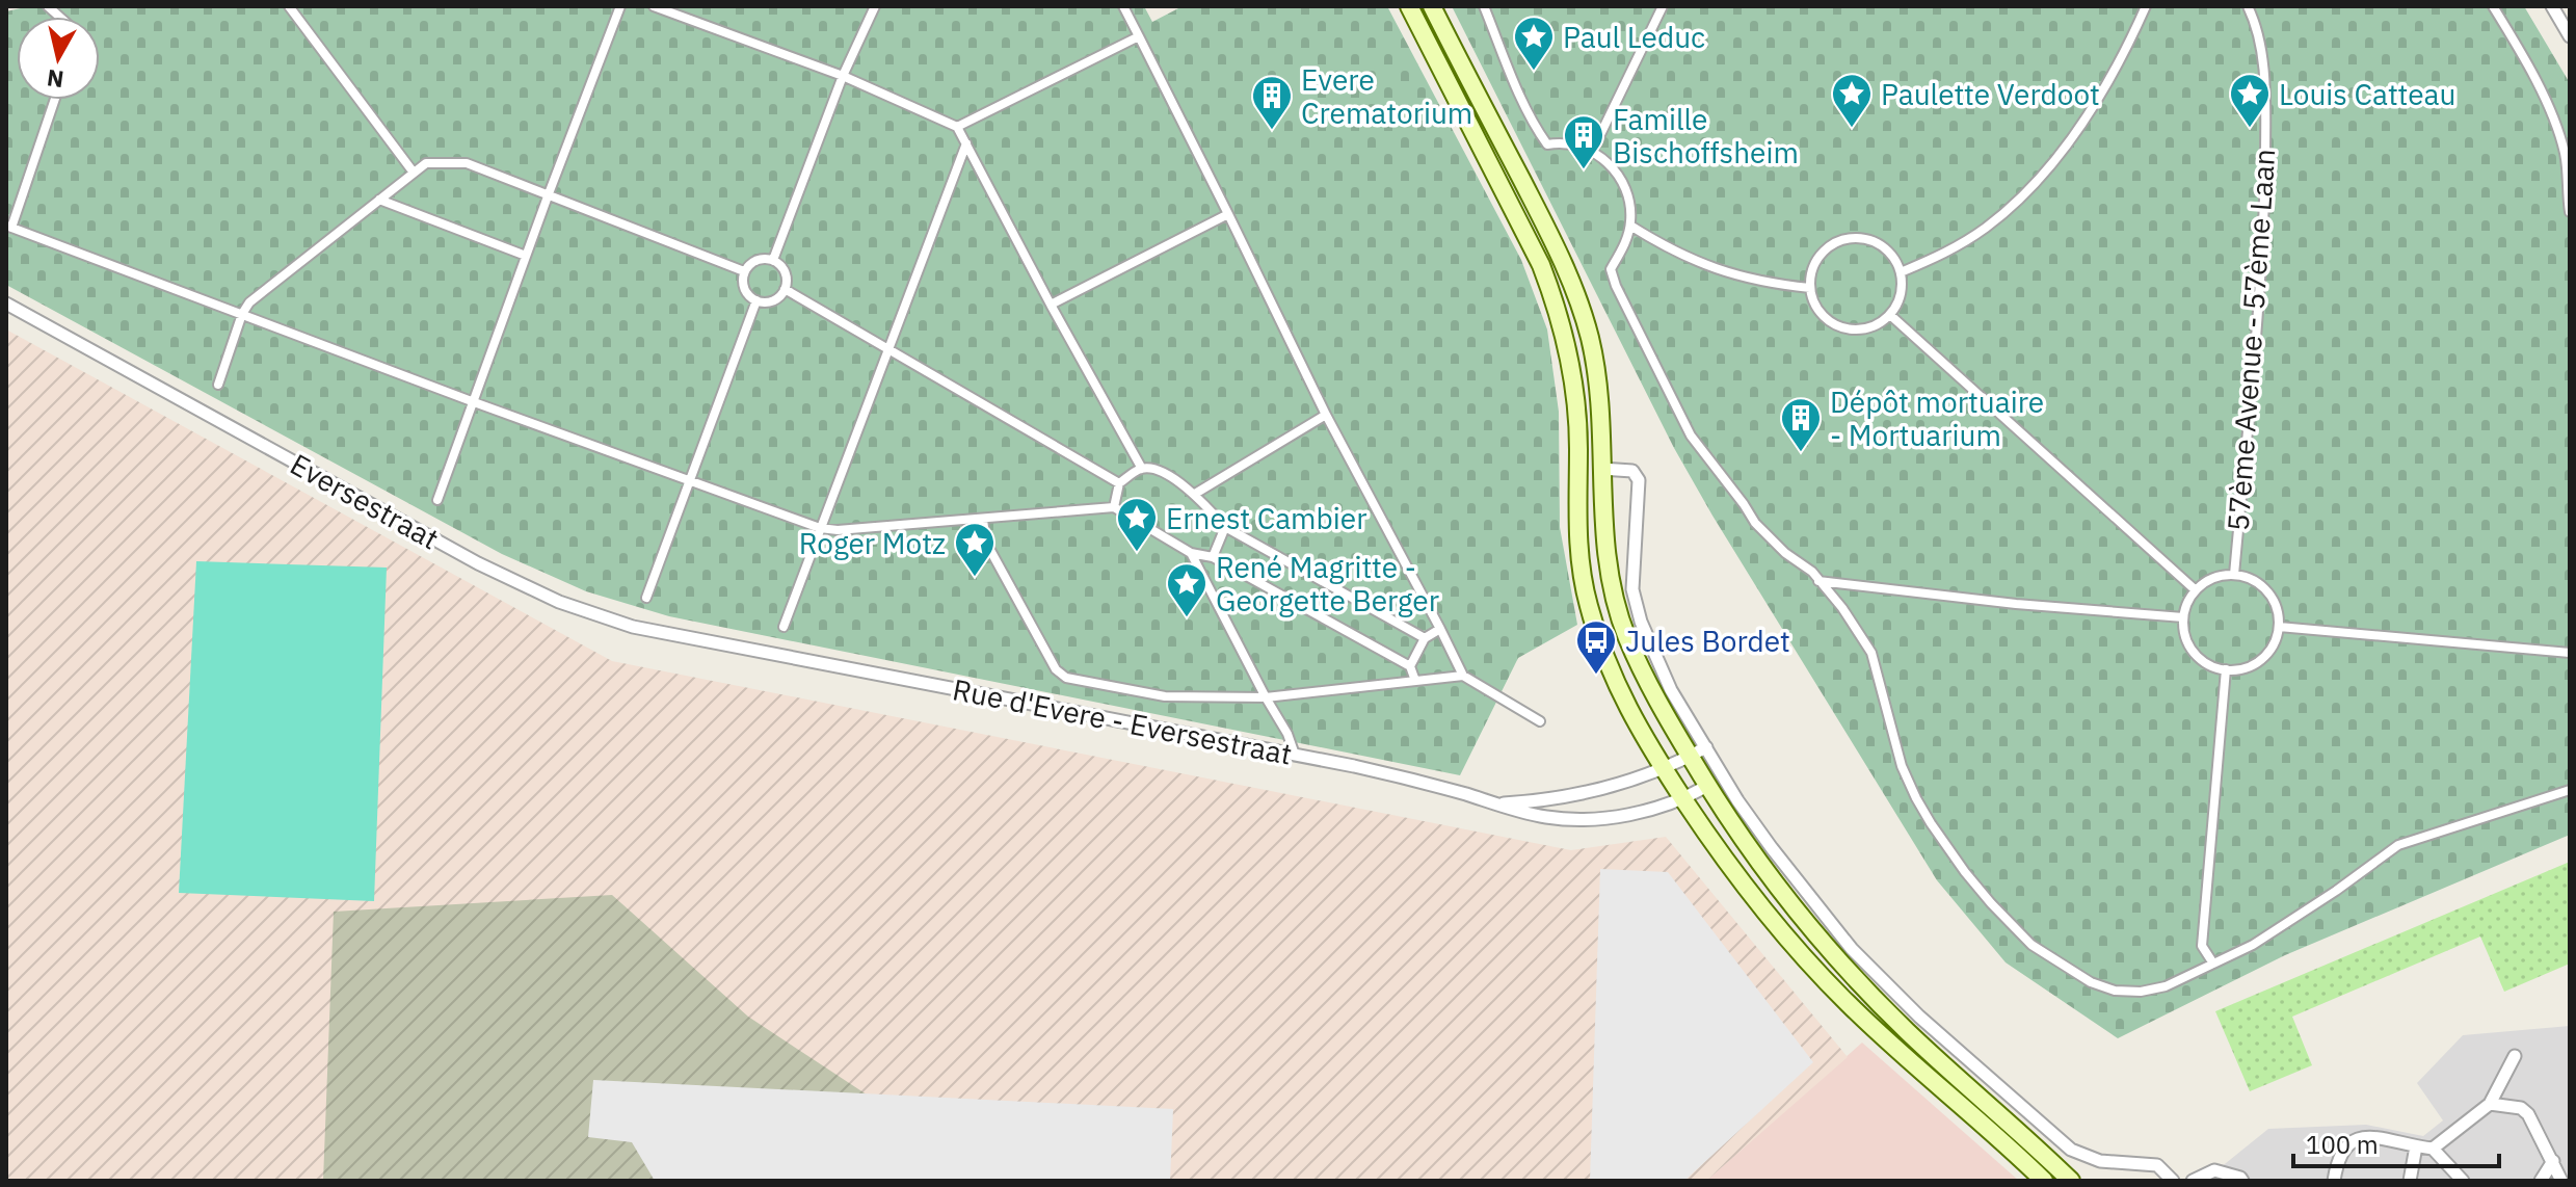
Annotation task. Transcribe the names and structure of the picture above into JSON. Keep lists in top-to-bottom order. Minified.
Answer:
{"streets":{"street":["57ème Avenue - 57ème Laan","Eversestraat","Rue d'Evere - Eversestraat"]},"crossings":[["Eversestraat","Rue d'Evere - Eversestraat"]],"places":{"place":["Paul Leduc","Paulette Verdoot","Louis Catteau","Ernest Cambier","Roger Motz","René Magritte - Georgette Berger"],"building":["Evere Crematorium","Famille Bischoffsheim","Dépôt mortuaire - Mortuarium"],"bus stop":["Jules Bordet"]},"scale_bar":"100 m","north":"bottom"}
